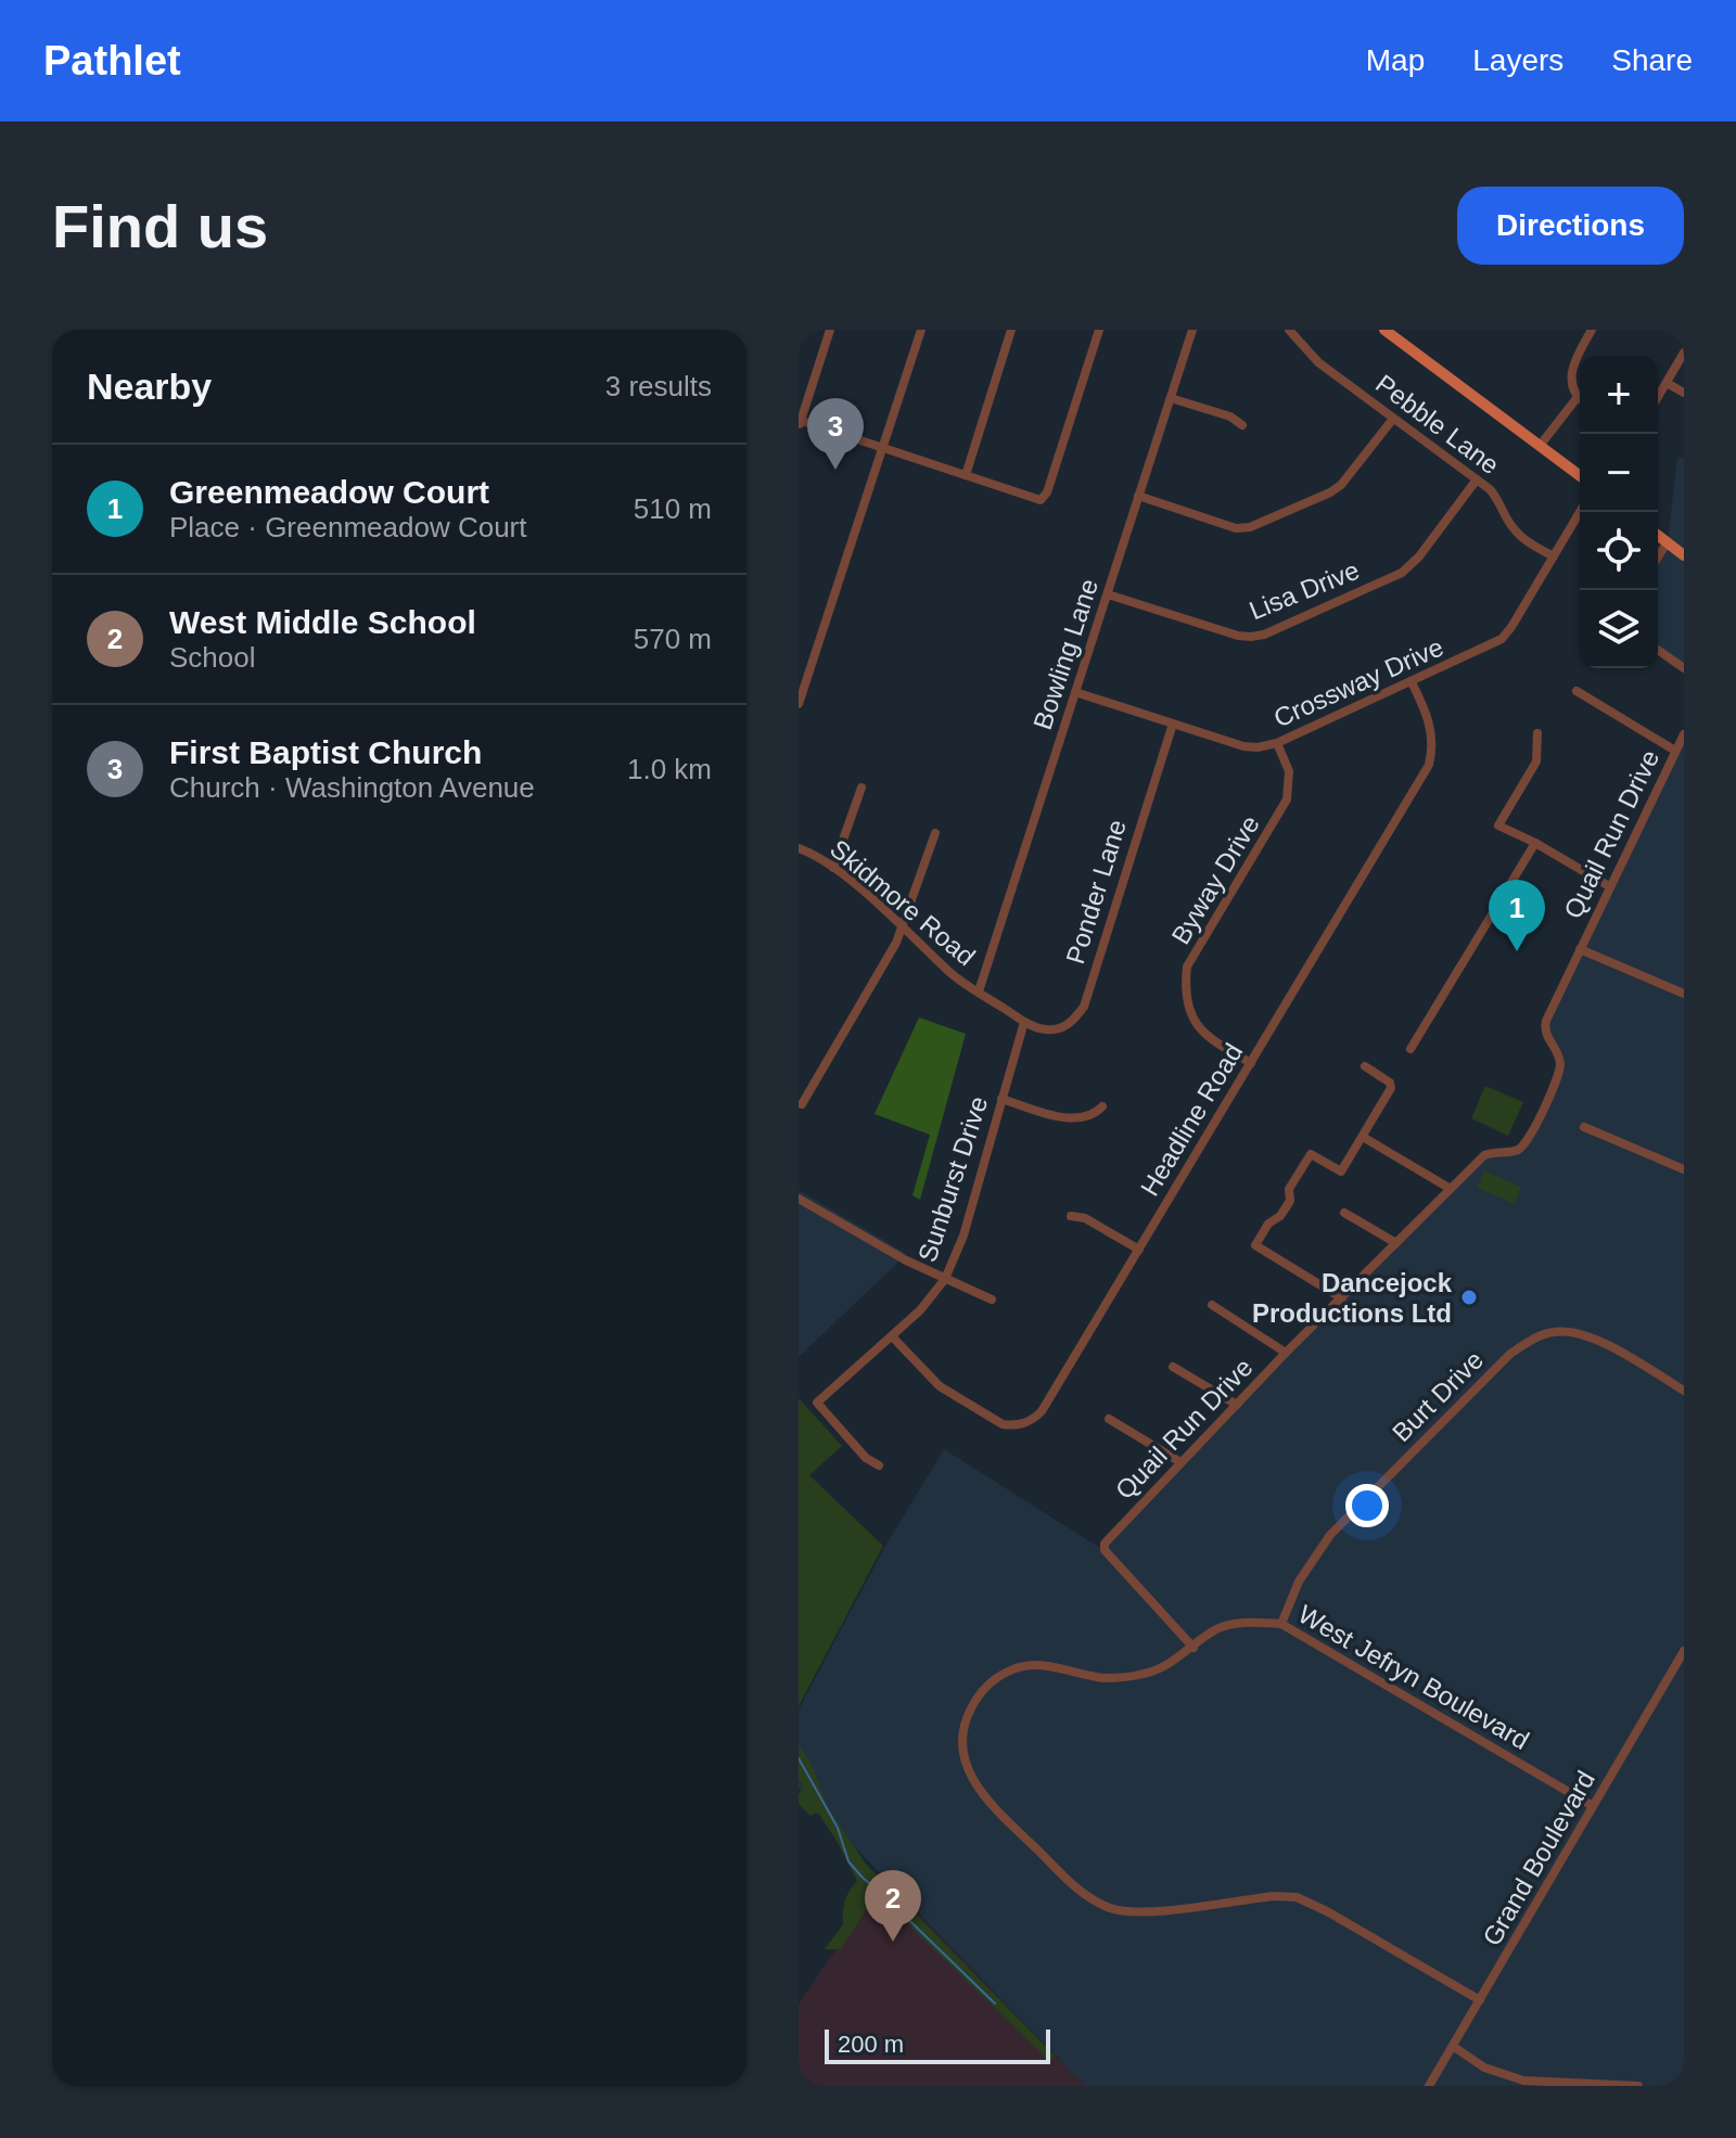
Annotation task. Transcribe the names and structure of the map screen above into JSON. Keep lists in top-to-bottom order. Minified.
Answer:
{"streets":{"street":["Pebble Lane","Lisa Drive","Bowling Lane","Crossway Drive","Quail Run Drive","Byway Drive","Ponder Lane","Skidmore Road","Headline Road","Sunburst Drive","Burt Drive","West Jefryn Boulevard","Grand Boulevard"]},"crossings":[["Pebble Lane","Lisa Drive"],["Pebble Lane","Crossway Drive"],["Lisa Drive","Bowling Lane"],["Bowling Lane","Crossway Drive"],["Bowling Lane","Skidmore Road"],["Crossway Drive","Byway Drive"],["Crossway Drive","Ponder Lane"],["Crossway Drive","Headline Road"],["Quail Run Drive","West Jefryn Boulevard"],["Byway Drive","Headline Road"],["Ponder Lane","Skidmore Road"],["Ponder Lane","Sunburst Drive"],["Skidmore Road","Sunburst Drive"],["Headline Road","Sunburst Drive"],["Burt Drive","West Jefryn Boulevard"],["West Jefryn Boulevard","Grand Boulevard"]],"places":["Dancejock Productions Ltd"],"scale_bar":"200 m","page":{"header":"Pathlet","nav":["Map","Layers","Share"],"buttons":"Directions","title":"Find us","heading":["Nearby","3 results"],"map_buttons":["+","−"],"pins":["3","1","2"],"list":[{"mark":"1","name":"Greenmeadow Court","note":"Place · Greenmeadow Court","value":"510 m"},{"mark":"2","name":"West Middle School","note":"School","value":"570 m"},{"mark":"3","name":"First Baptist Church","note":"Church · Washington Avenue","value":"1.0 km"}],"scale":"200 m"}}
